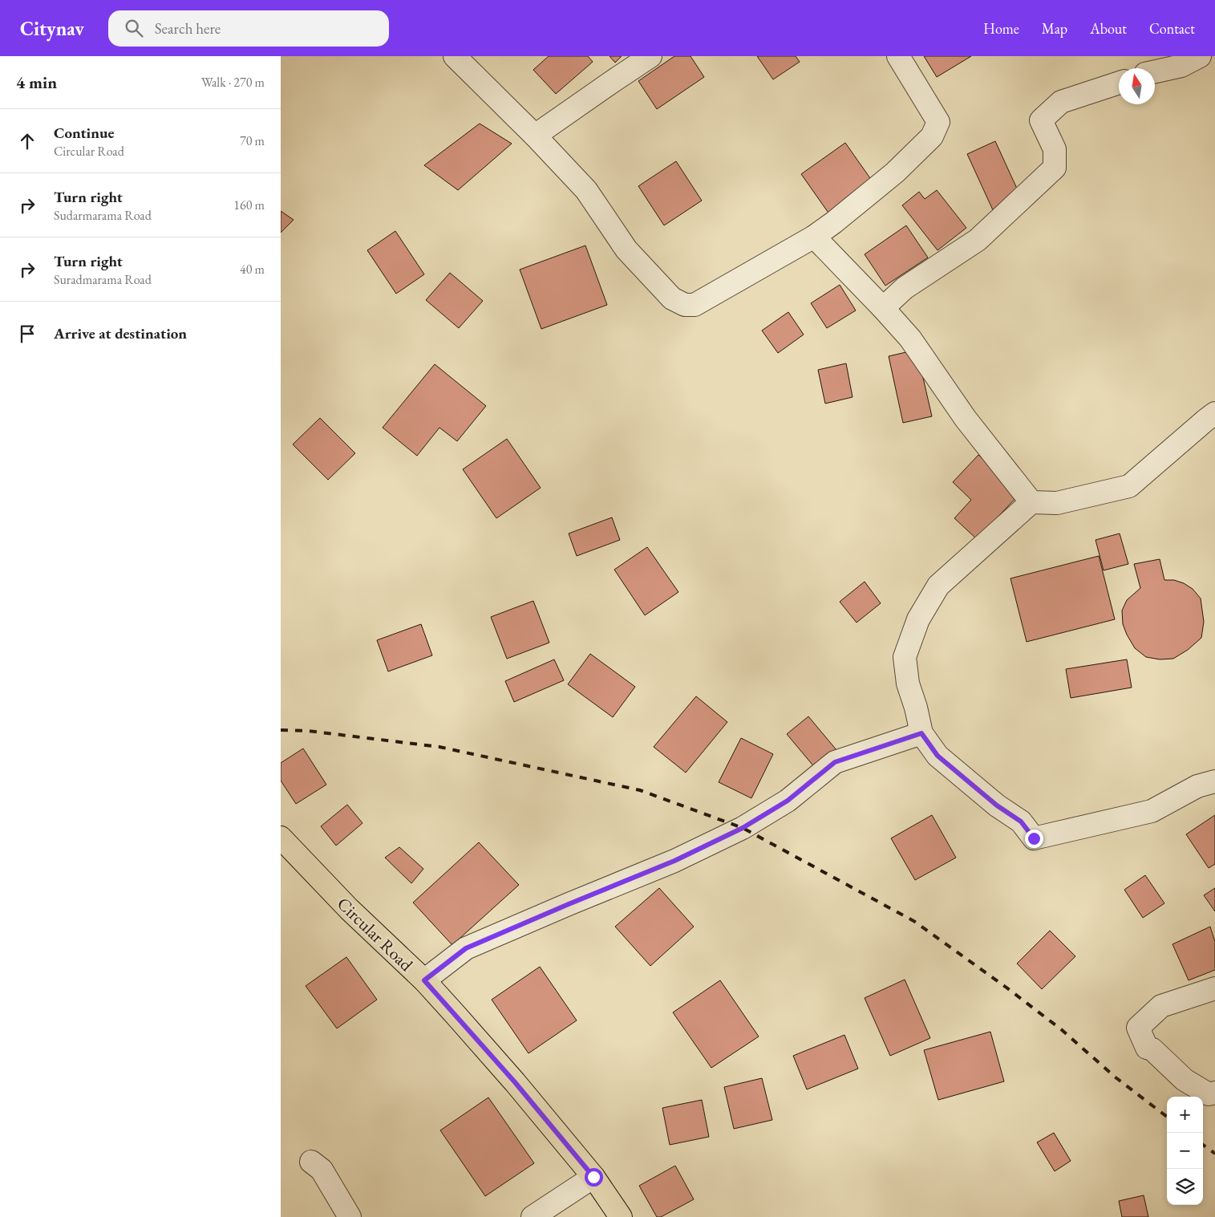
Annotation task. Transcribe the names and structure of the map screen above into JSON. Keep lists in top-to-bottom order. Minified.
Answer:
{"streets":{"main road":["Circular Road"]},"north":"top","page":{"header":"Citynav","search":"Search here","nav":["Home","Map","About","Contact"],"heading":["4 min","Walk · 270 m"],"list":[["Continue","Circular Road","70 m"],["Turn right","Sudarmarama Road","160 m"],["Turn right","Suradmarama Road","40 m"],"Arrive at destination"],"map_buttons":["+","−"]}}
